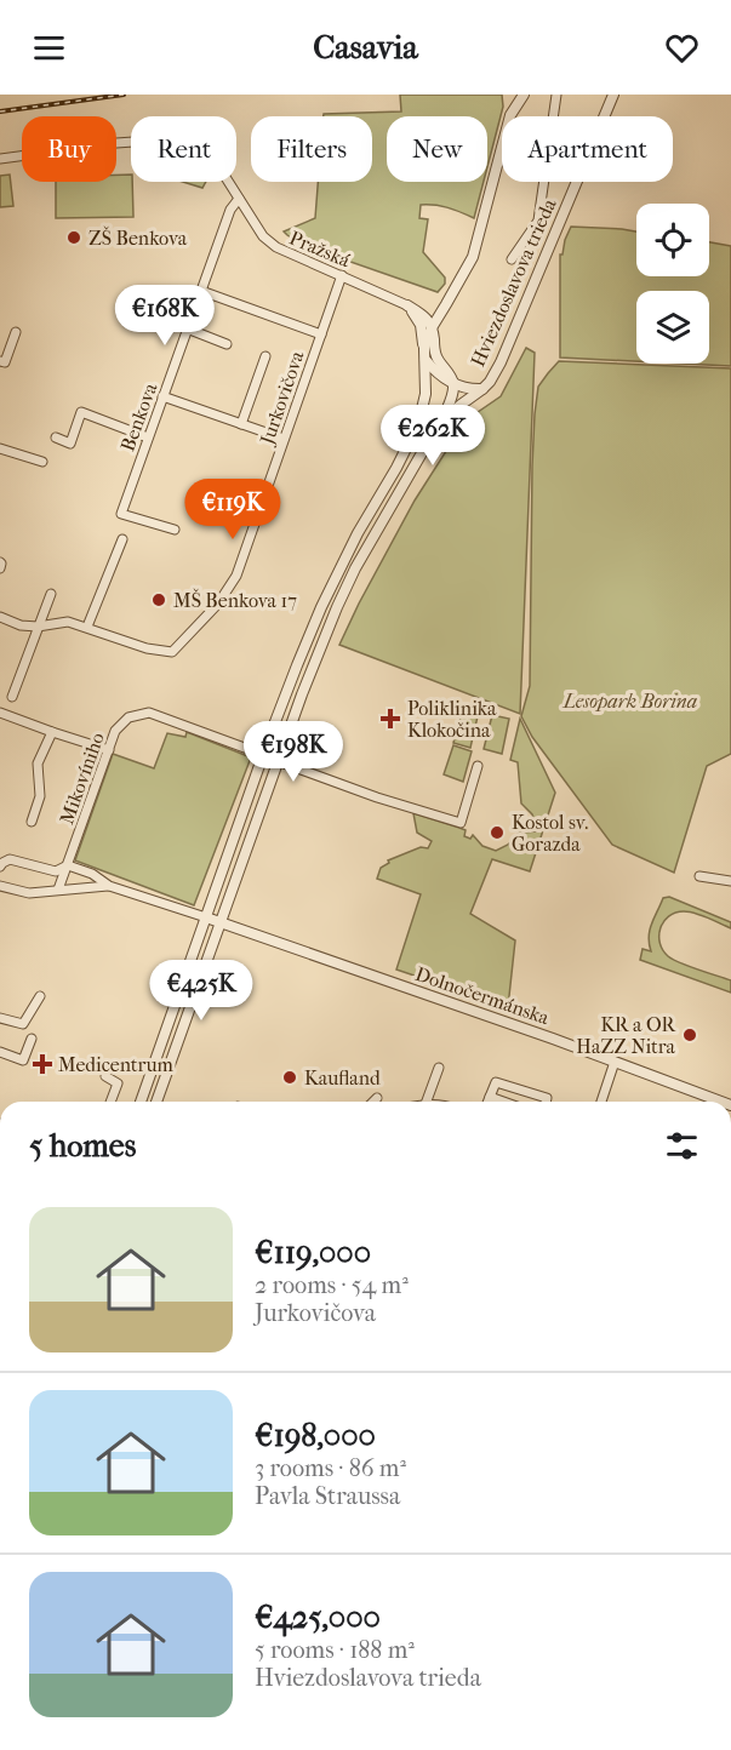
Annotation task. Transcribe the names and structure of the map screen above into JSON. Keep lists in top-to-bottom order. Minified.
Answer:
{"streets":{"street":["Pražská","Hviezdoslavova trieda","Jurkovičova","Benkova","Mikovíniho","Dolnočermánska"]},"crossings":[["Pražská","Jurkovičova"],["Pražská","Benkova"],["Hviezdoslavova trieda","Dolnočermánska"],["Jurkovičova","Benkova"]],"parks":["Lesopark Borina"],"places":{"other":["ZŠ Benkova","MŠ Benkova 17","Kostol sv. Gorazda","KR a OR HaZZ Nitra","Kaufland"],"health":["Poliklinika Klokočina","Medicentrum"]},"page":{"header":"Casavia","chip":["Buy","Rent","Filters","New","Apartment"],"price":["€168K","€262K","€119K","€198K","€425K"],"heading":"5 homes","list":[{"name":"€119,000","note":"2 rooms · 54 m² · Jurkovičova"},{"name":"€198,000","note":"3 rooms · 86 m² · Pavla Straussa"},{"name":"€425,000","note":"5 rooms · 188 m² · Hviezdoslavova trieda"}]}}
